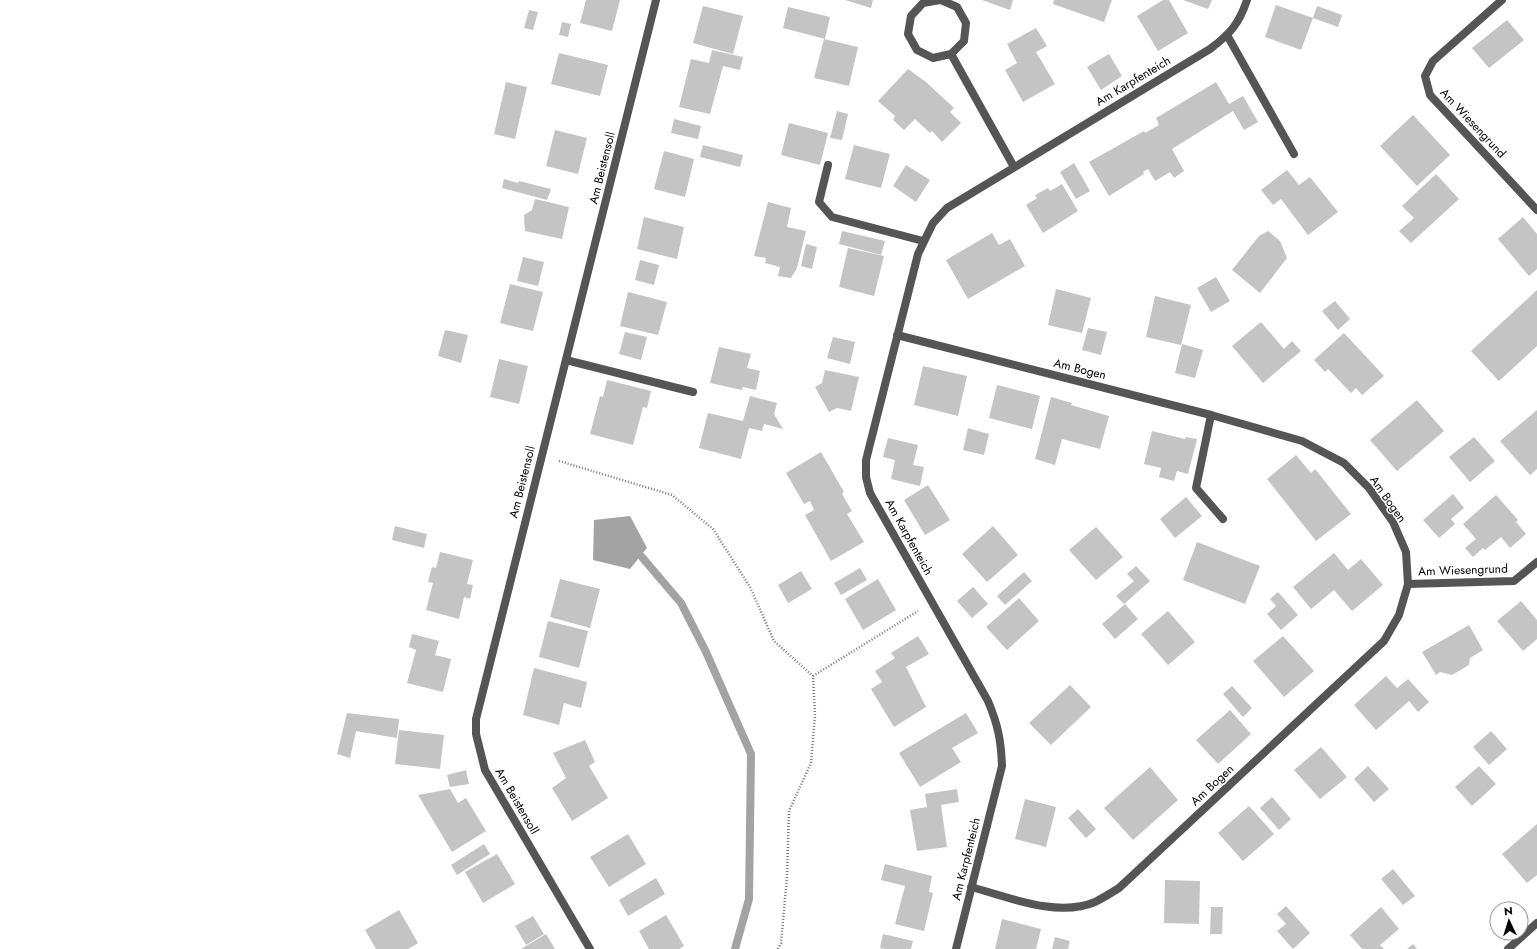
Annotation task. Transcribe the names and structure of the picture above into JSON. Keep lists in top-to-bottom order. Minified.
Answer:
{"streets":{"street":["Am Karpfenteich","Am Wiesengrund","Am Beistensoll","Am Bogen"]},"crossings":[["Am Karpfenteich","Am Bogen"],["Am Wiesengrund","Am Bogen"]],"north":"top"}
